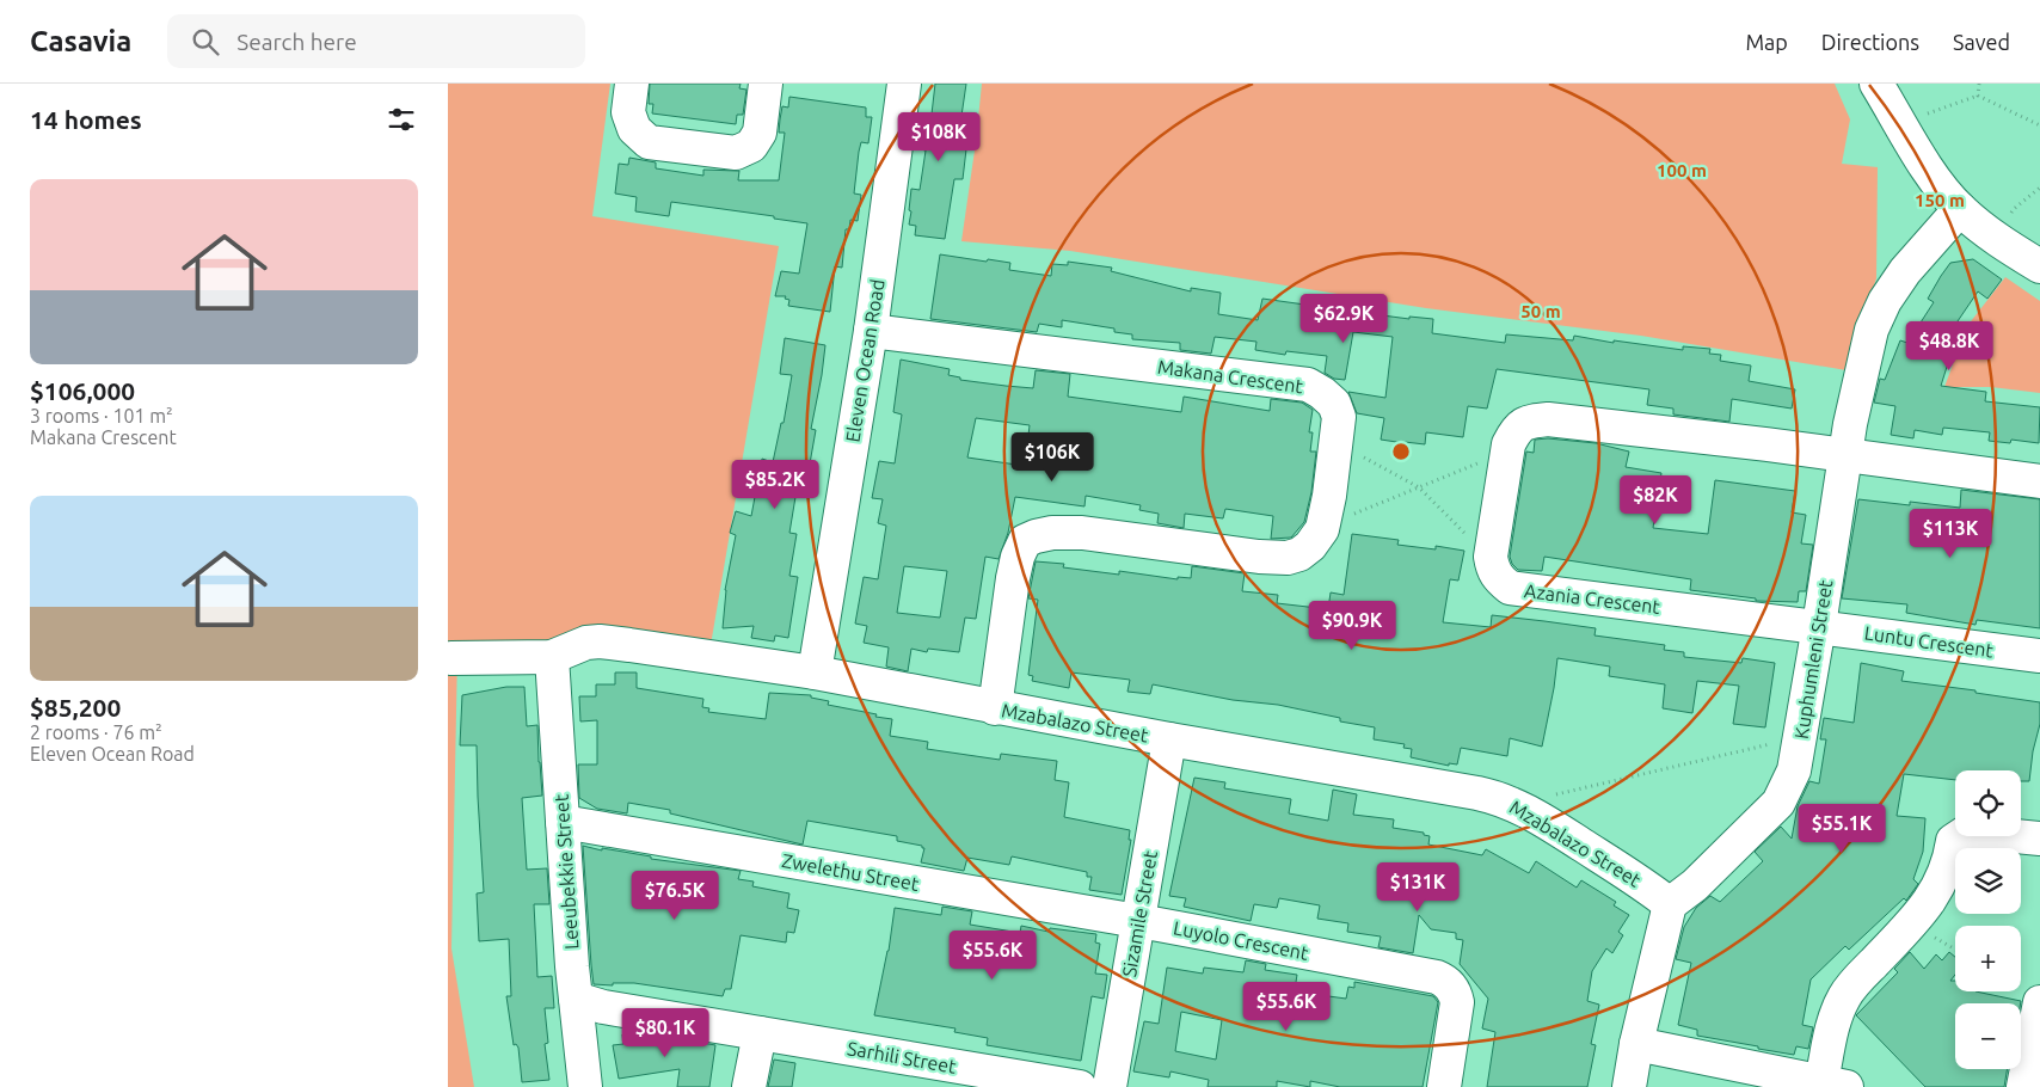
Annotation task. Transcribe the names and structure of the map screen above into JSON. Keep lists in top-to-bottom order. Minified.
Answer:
{"streets":{"street":["Eleven Ocean Road","Makana Crescent","Azania Crescent","Luntu Crescent","Kuphumleni Street","Mzabalazo Street","Leeubekkie Street","Zwelethu Street","Sizamile Street","Luyolo Crescent","Sarhili Street"]},"crossings":[["Eleven Ocean Road","Makana Crescent"],["Eleven Ocean Road","Mzabalazo Street"],["Makana Crescent","Mzabalazo Street"],["Azania Crescent","Luntu Crescent"],["Azania Crescent","Kuphumleni Street"],["Luntu Crescent","Kuphumleni Street"],["Kuphumleni Street","Mzabalazo Street"],["Mzabalazo Street","Leeubekkie Street"],["Mzabalazo Street","Sizamile Street"],["Leeubekkie Street","Zwelethu Street"],["Leeubekkie Street","Sarhili Street"],["Zwelethu Street","Sizamile Street"],["Zwelethu Street","Luyolo Crescent"],["Sizamile Street","Luyolo Crescent"]],"page":{"header":"Casavia","search":"Search here","nav":["Map","Directions","Saved"],"heading":"14 homes","price":["$108K","$62.9K","$48.8K","$106K","$85.2K","$82K","$113K","$90.9K","$55.1K","$131K","$76.5K","$55.6K","$55.6K","$80.1K"],"list":[{"name":"$106,000","note":"3 rooms · 101 m² · Makana Crescent"},{"name":"$85,200","note":"2 rooms · 76 m² · Eleven Ocean Road"}],"map_buttons":["+","−"]},"rings":["100 m","150 m","50 m"]}
